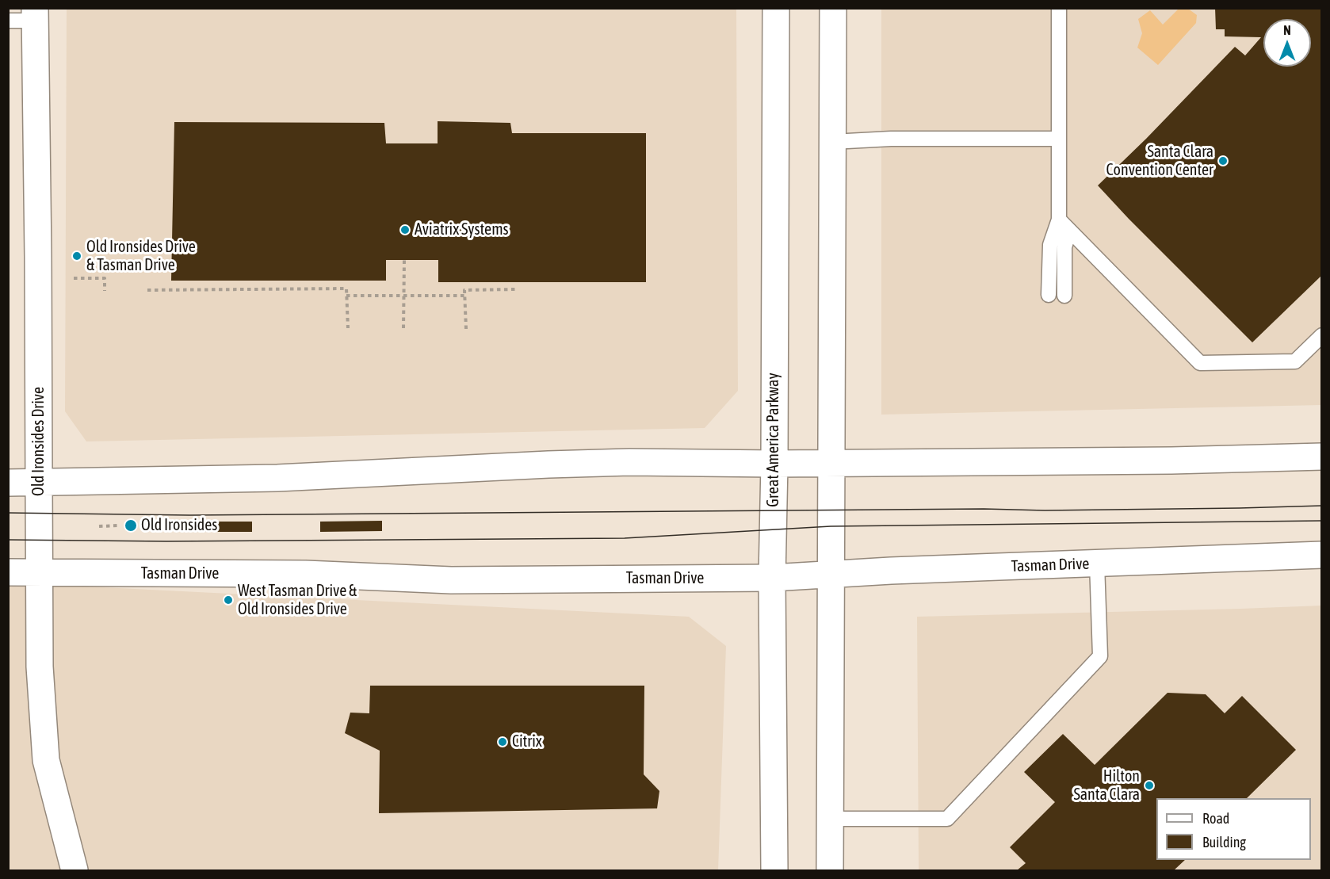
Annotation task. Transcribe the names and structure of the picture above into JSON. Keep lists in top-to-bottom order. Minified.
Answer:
{"streets":{"main road":["Great America Parkway","Old Ironsides Drive","Tasman Drive"]},"crossings":[["Great America Parkway","Tasman Drive"],["Old Ironsides Drive","Tasman Drive"]],"places":["Santa Clara Convention Center","Aviatrix Systems","Old Ironsides Drive & Tasman Drive","Old Ironsides","West Tasman Drive & Old Ironsides Drive","Citrix","Hilton Santa Clara"],"legend":["Road","Building"],"north":"top"}
